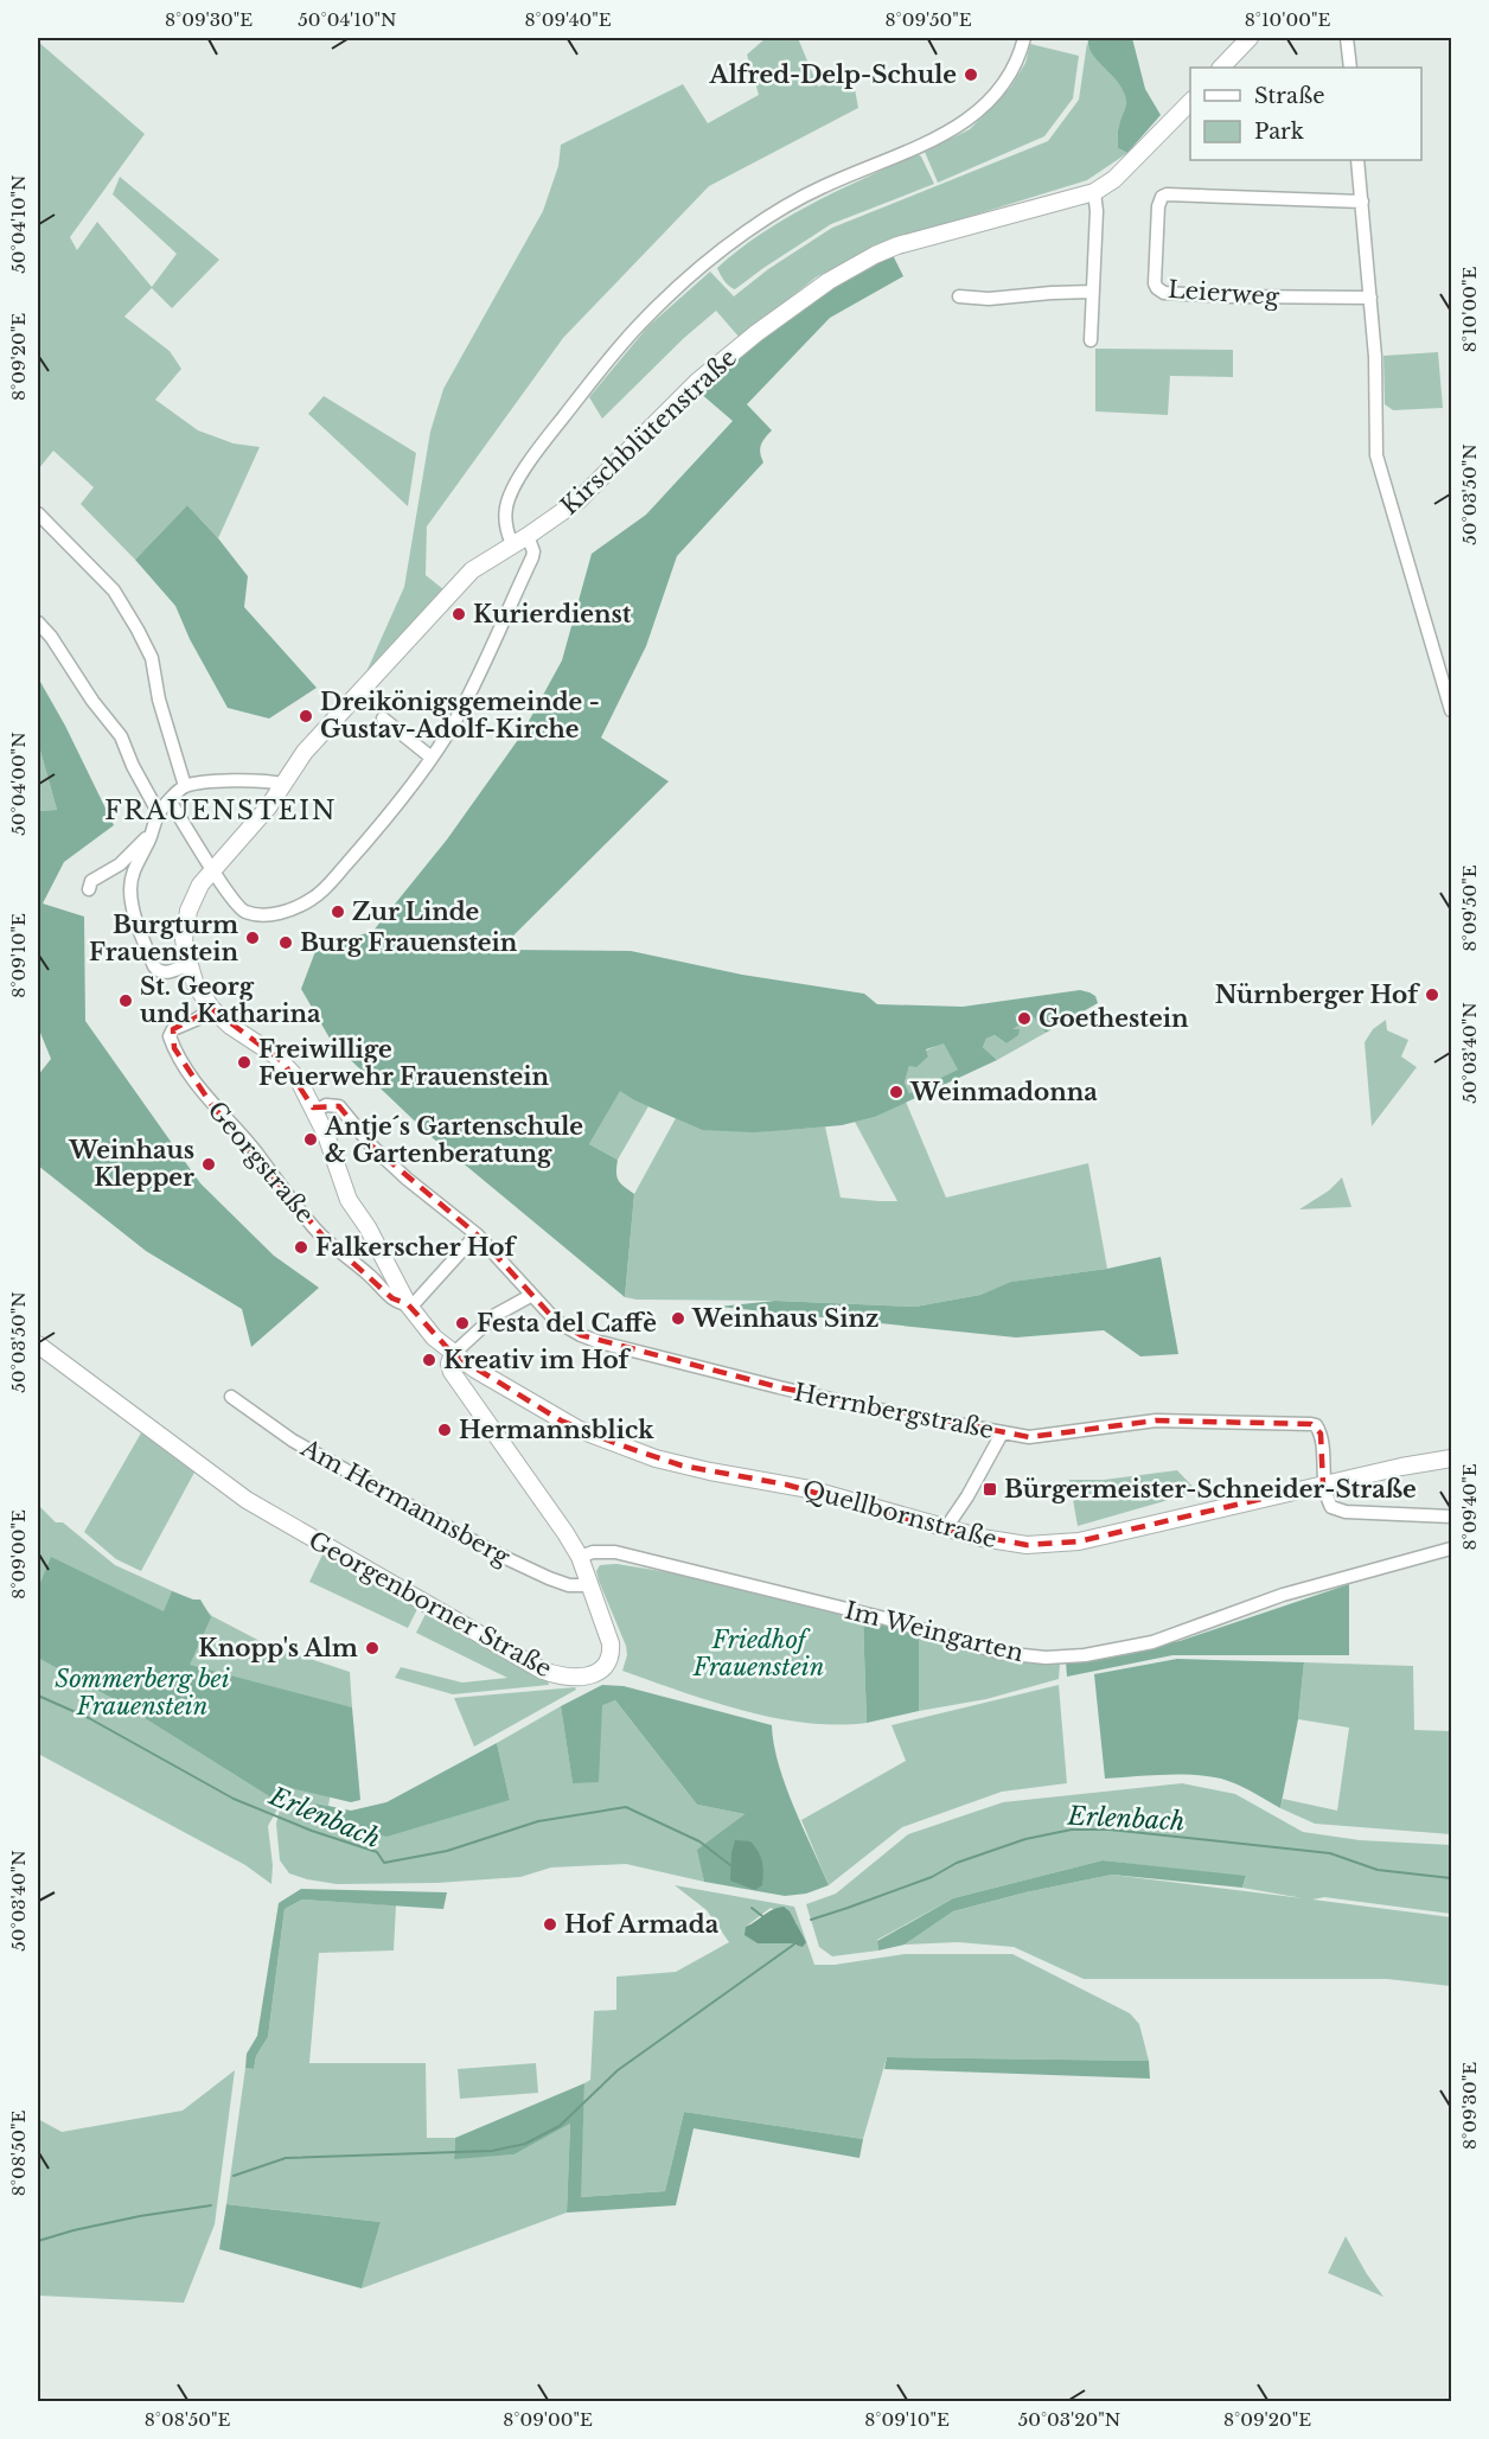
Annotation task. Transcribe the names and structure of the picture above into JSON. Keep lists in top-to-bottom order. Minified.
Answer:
{"streets":{"main road":["Kirschblütenstraße","Quellbornstraße","Georgenborner Straße"],"street":["Leierweg","Georgstraße","Herrnbergstraße","Am Hermannsberg","Im Weingarten"]},"crossings":[["Kirschblütenstraße","Georgstraße"],["Kirschblütenstraße","Herrnbergstraße"],["Kirschblütenstraße","Quellbornstraße"],["Kirschblütenstraße","Georgenborner Straße"],["Herrnbergstraße","Quellbornstraße"],["Am Hermannsberg","Georgenborner Straße"],["Quellbornstraße","Georgenborner Straße"],["Georgenborner Straße","Im Weingarten"]],"districts":["FRAUENSTEIN"],"water":["Erlenbach"],"parks":["Friedhof Frauenstein","Sommerberg bei Frauenstein"],"places":{"other":["Alfred-Delp-Schule","Kurierdienst","Dreikönigsgemeinde - Gustav-Adolf-Kirche","Zur Linde","Burgturm Frauenstein","Burg Frauenstein","Nürnberger Hof","St. Georg und Katharina","Goethestein","Freiwillige Feuerwehr Frauenstein","Weinmadonna","Antje´s Gartenschule & Gartenberatung","Weinhaus Klepper","Falkerscher Hof","Weinhaus Sinz","Festa del Caffè","Kreativ im Hof","Hermannsblick","Knopp's Alm","Hof Armada"],"transit":["Bürgermeister-Schneider-Straße"]},"legend":["Straße","Park"],"coordinates":["8°09'30\"E","50°04'10\"N","8°09'40\"E","8°09'50\"E","8°10'00\"E","8°09'20\"E","50°03'50\"N","50°04'00\"N","8°09'10\"E","50°03'40\"N","8°09'00\"E","8°08'50\"E","50°03'20\"N"]}
